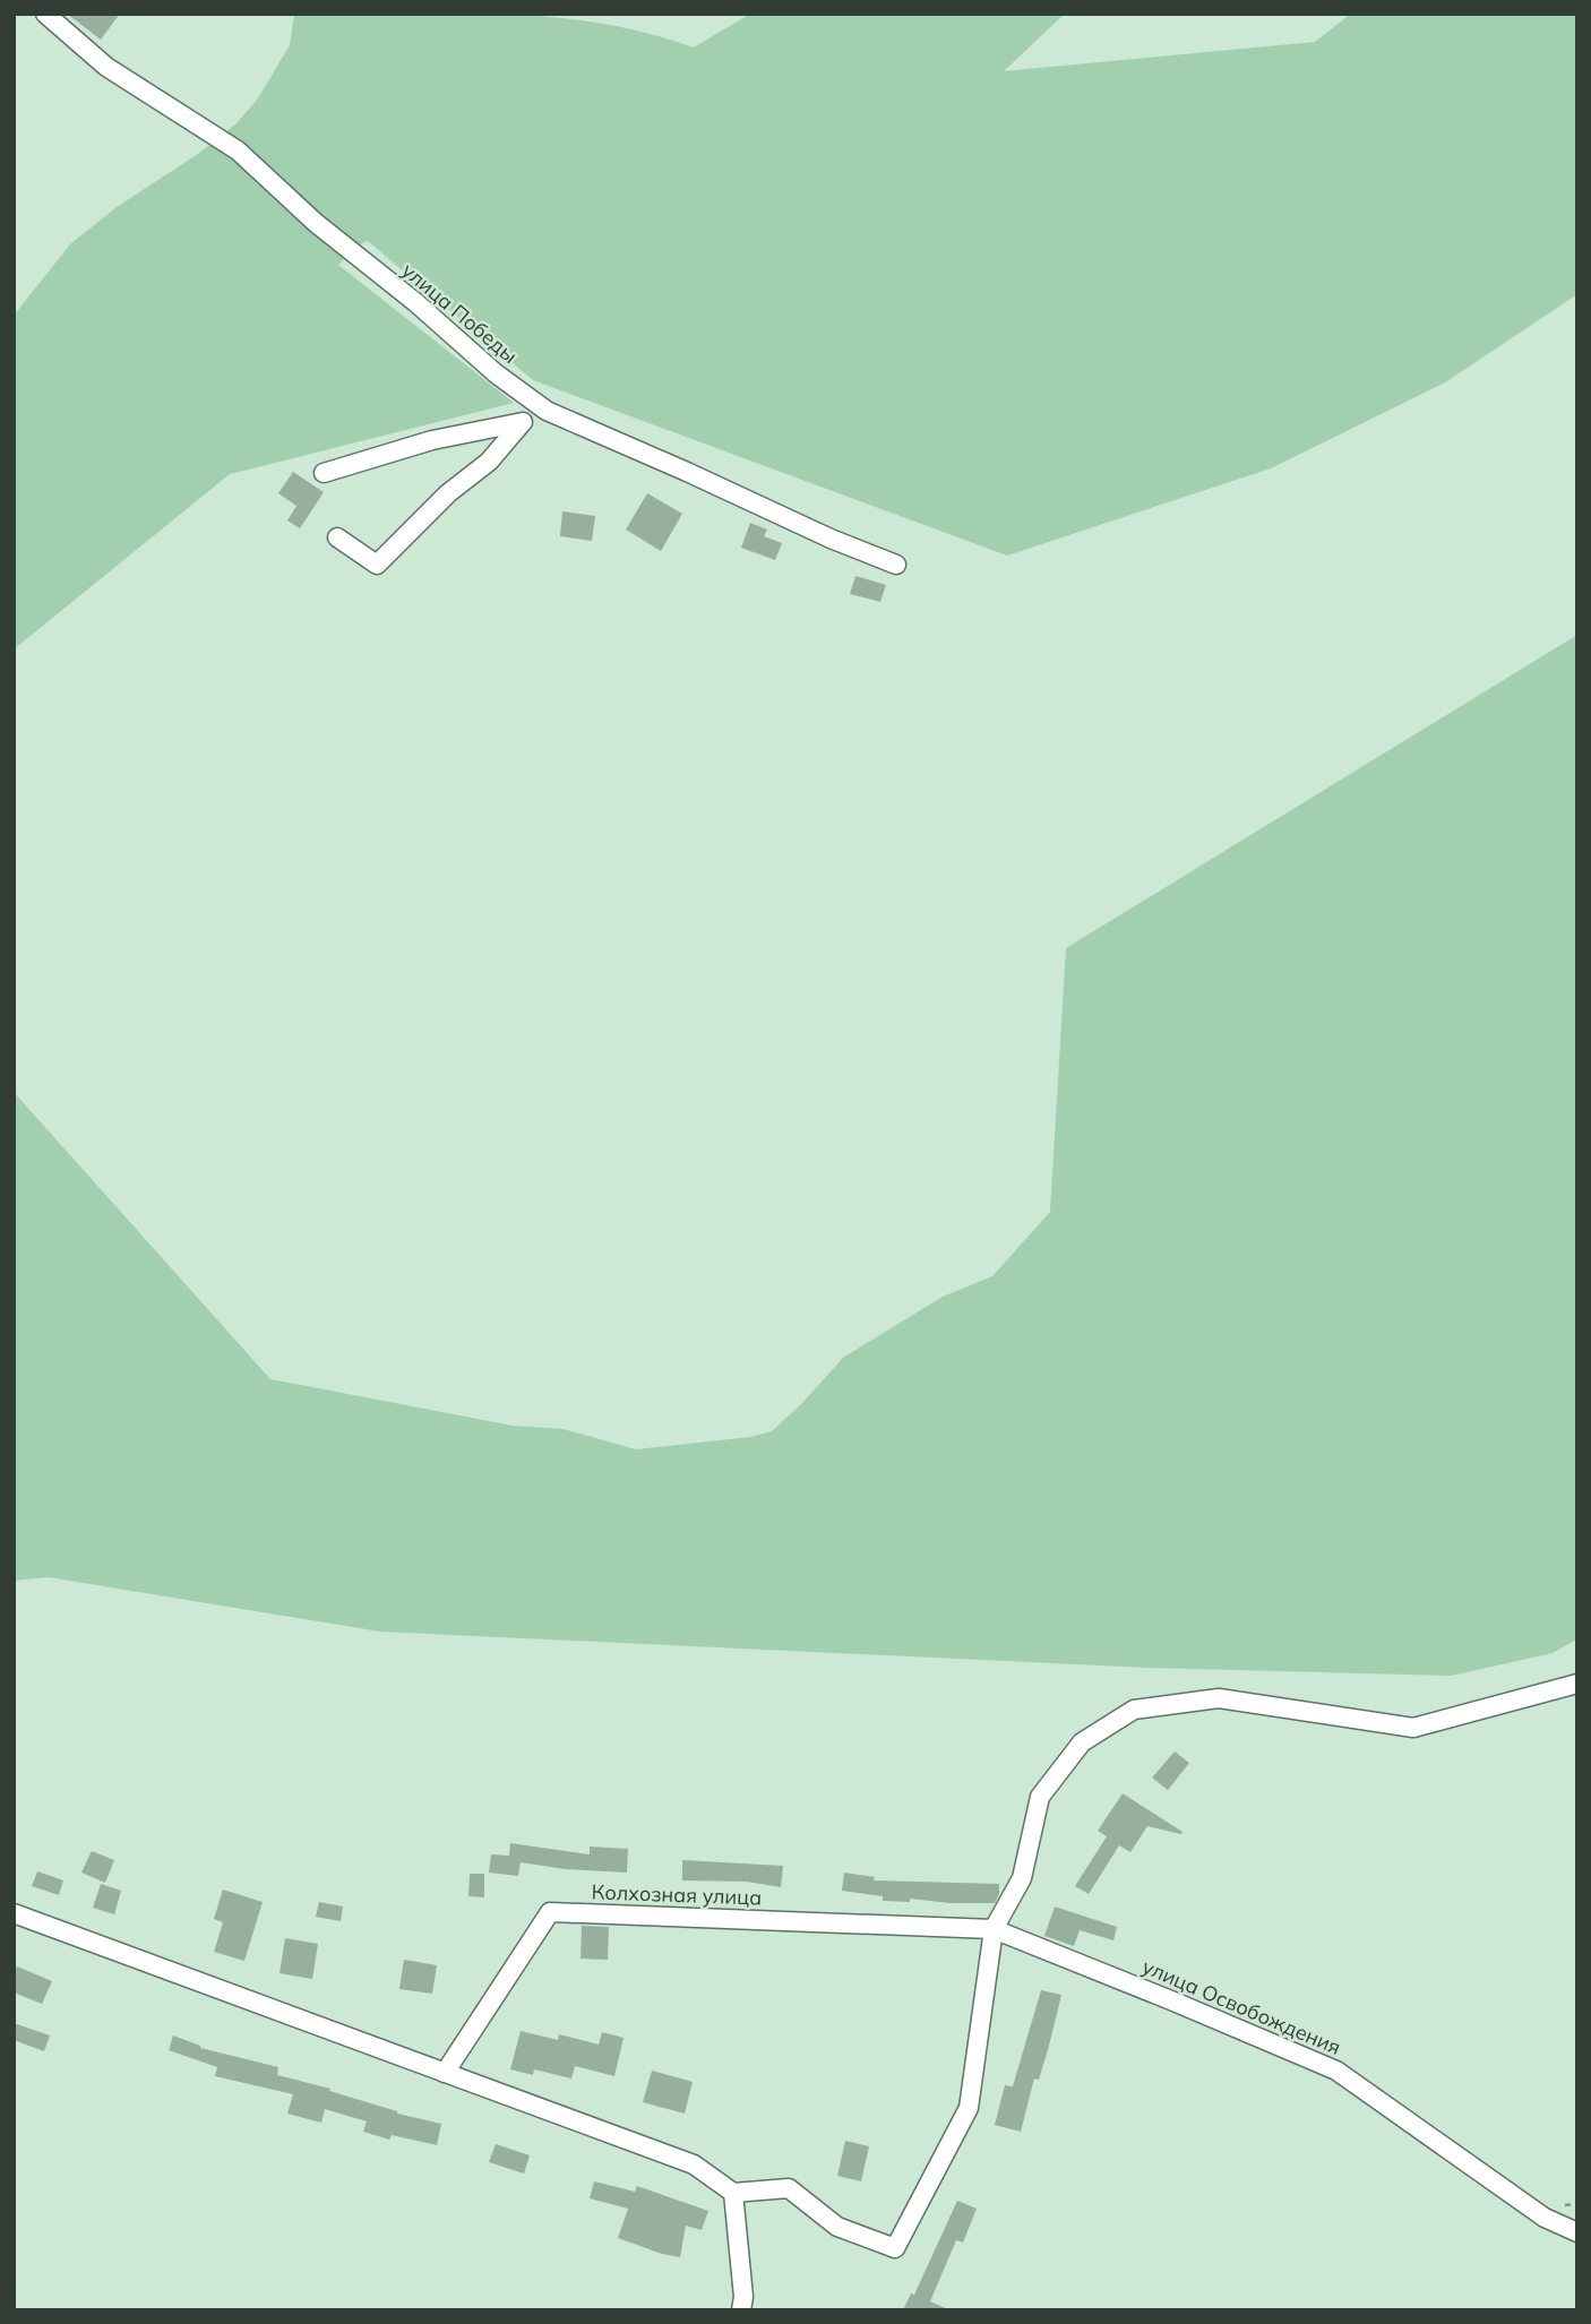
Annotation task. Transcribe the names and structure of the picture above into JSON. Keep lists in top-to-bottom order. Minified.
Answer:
{"streets":{"street":["улица Победы","Колхозная улица","улица Освобождения"]},"crossings":[["Колхозная улица","улица Освобождения"]]}
